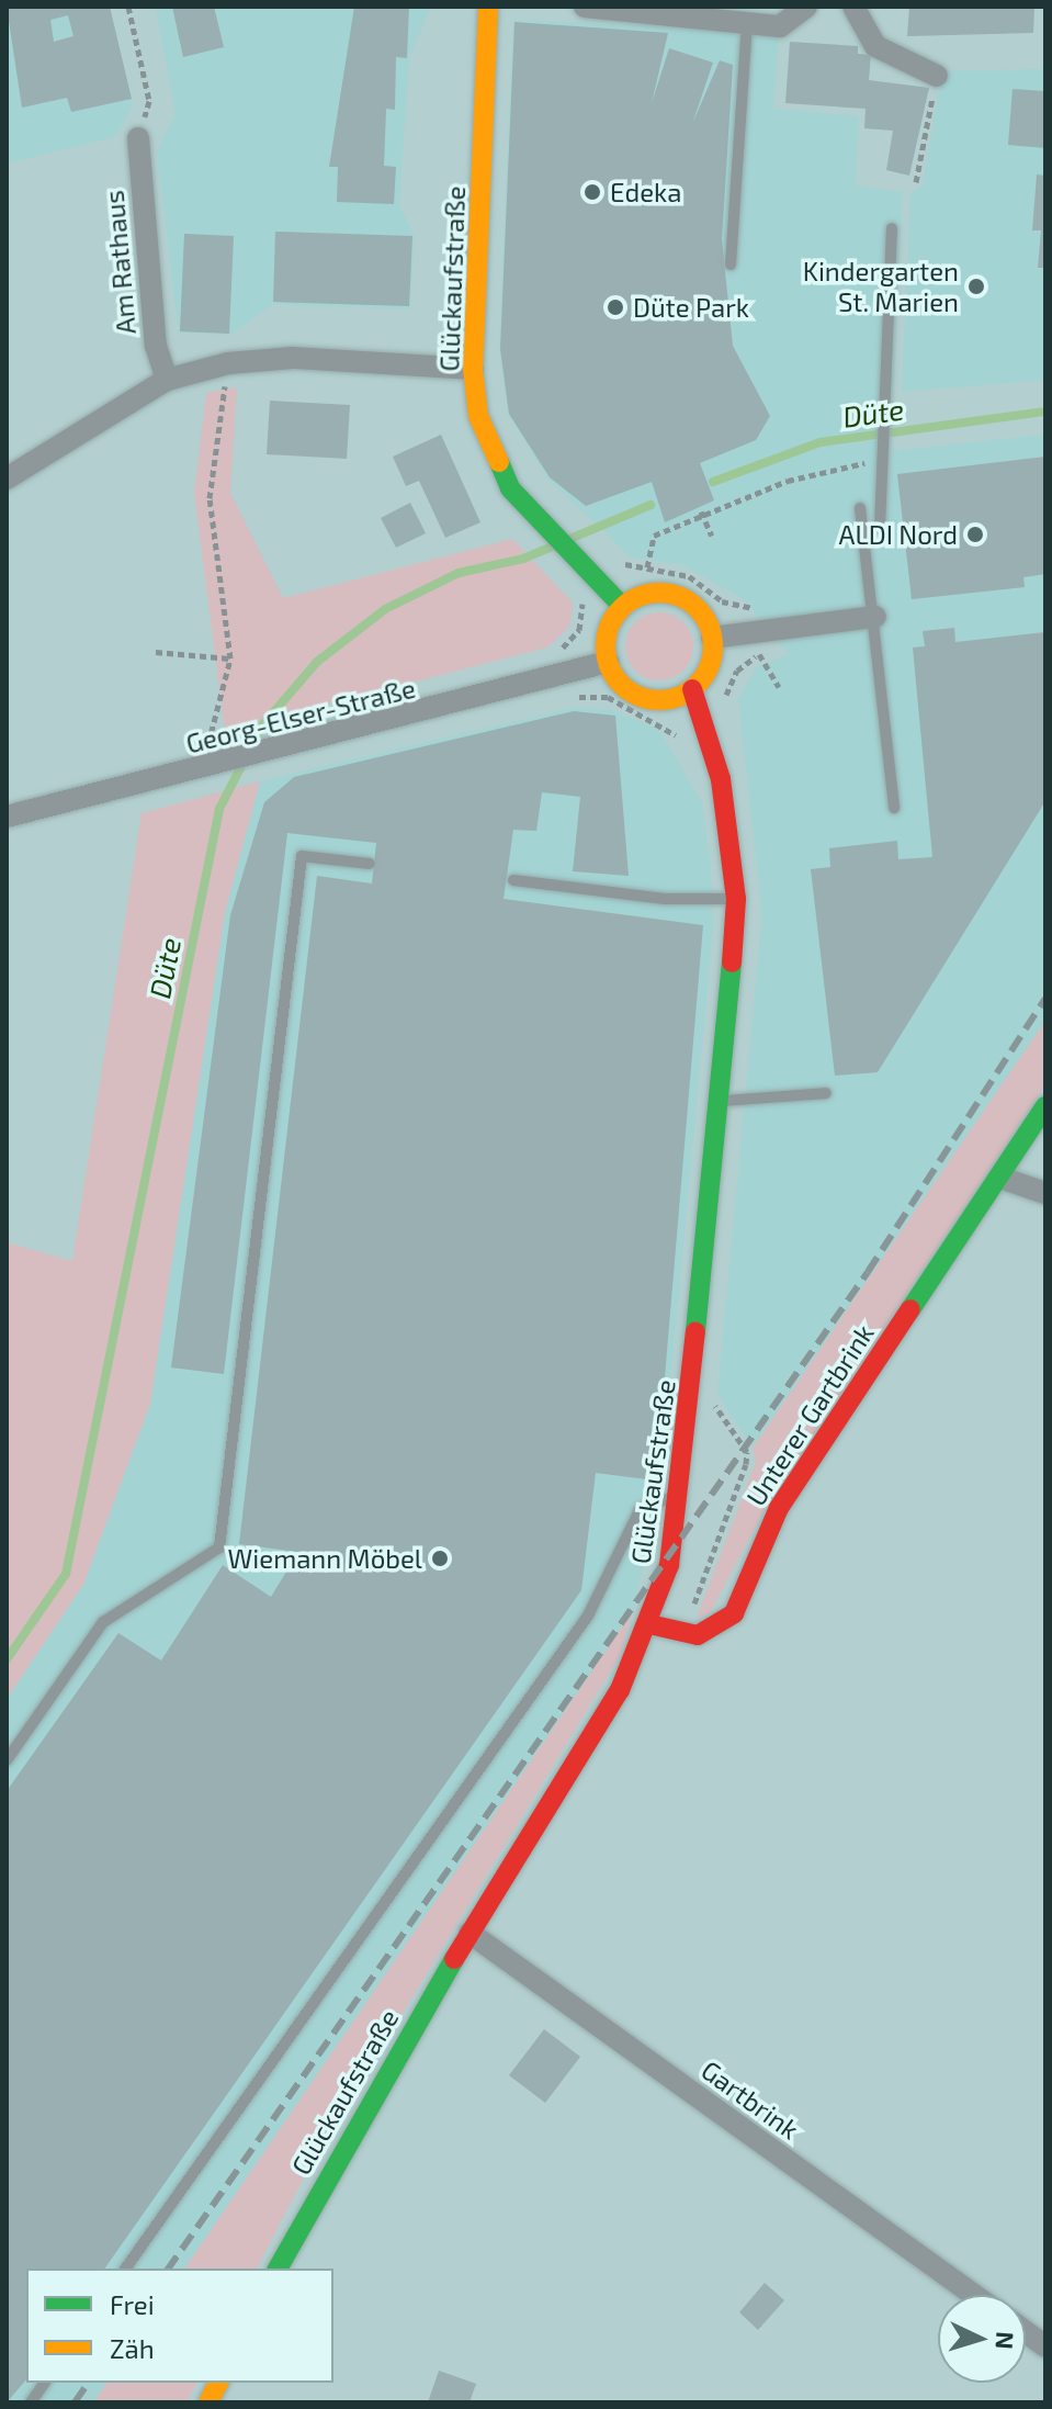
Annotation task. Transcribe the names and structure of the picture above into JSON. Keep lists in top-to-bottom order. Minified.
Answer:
{"streets":{"main road":["Glückaufstraße","Unterer Gartbrink"],"street":["Am Rathaus","Georg-Elser-Straße","Gartbrink"]},"crossings":[["Glückaufstraße","Georg-Elser-Straße"],["Glückaufstraße","Unterer Gartbrink"],["Glückaufstraße","Gartbrink"]],"water":["Düte"],"places":["Edeka","Kindergarten St. Marien","Düte Park","ALDI Nord","Wiemann Möbel"],"legend":["Frei","Zäh"],"north":"right"}
